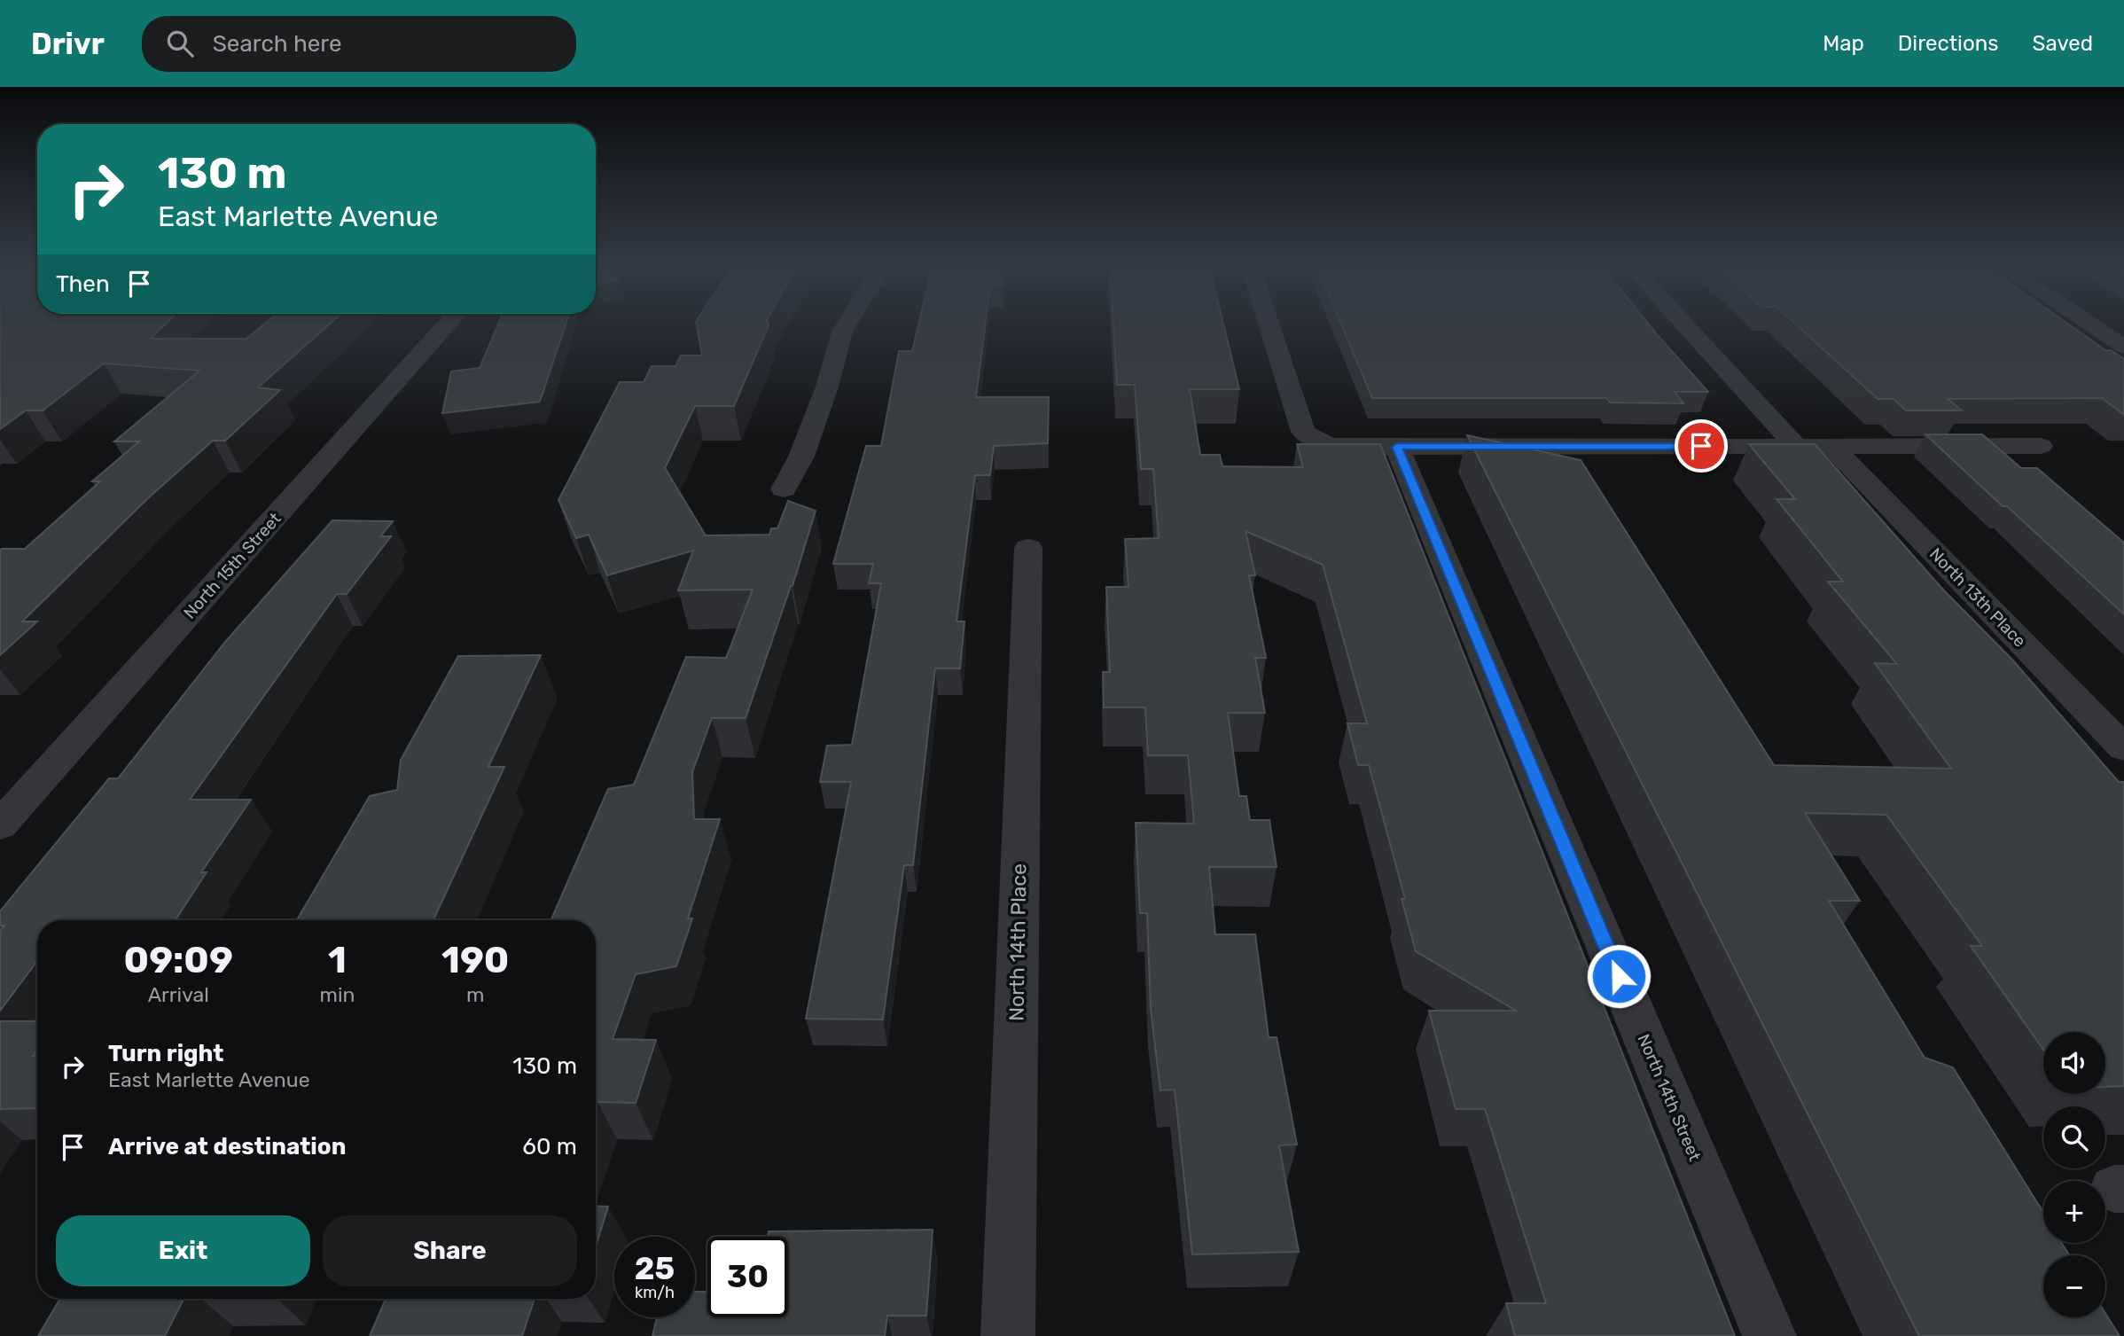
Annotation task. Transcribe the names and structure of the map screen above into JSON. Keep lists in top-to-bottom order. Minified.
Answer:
{"streets":{"street":["North 15th Street","North 13th Place","North 14th Place","North 14th Street"]},"page":{"header":"Drivr","search":"Search here","nav":["Map","Directions","Saved"],"turn":["130 m","East Marlette Avenue"],"then":"Then","eta":["09:09","Arrival","1","min","190","m"],"list":[{"name":"Turn right","note":"East Marlette Avenue","value":"130 m"},{"name":"Arrive at destination","value":"60 m"}],"map_buttons":["+","−"],"buttons":["Exit","Share"],"speed":"25 km/h","limit":"30"}}
